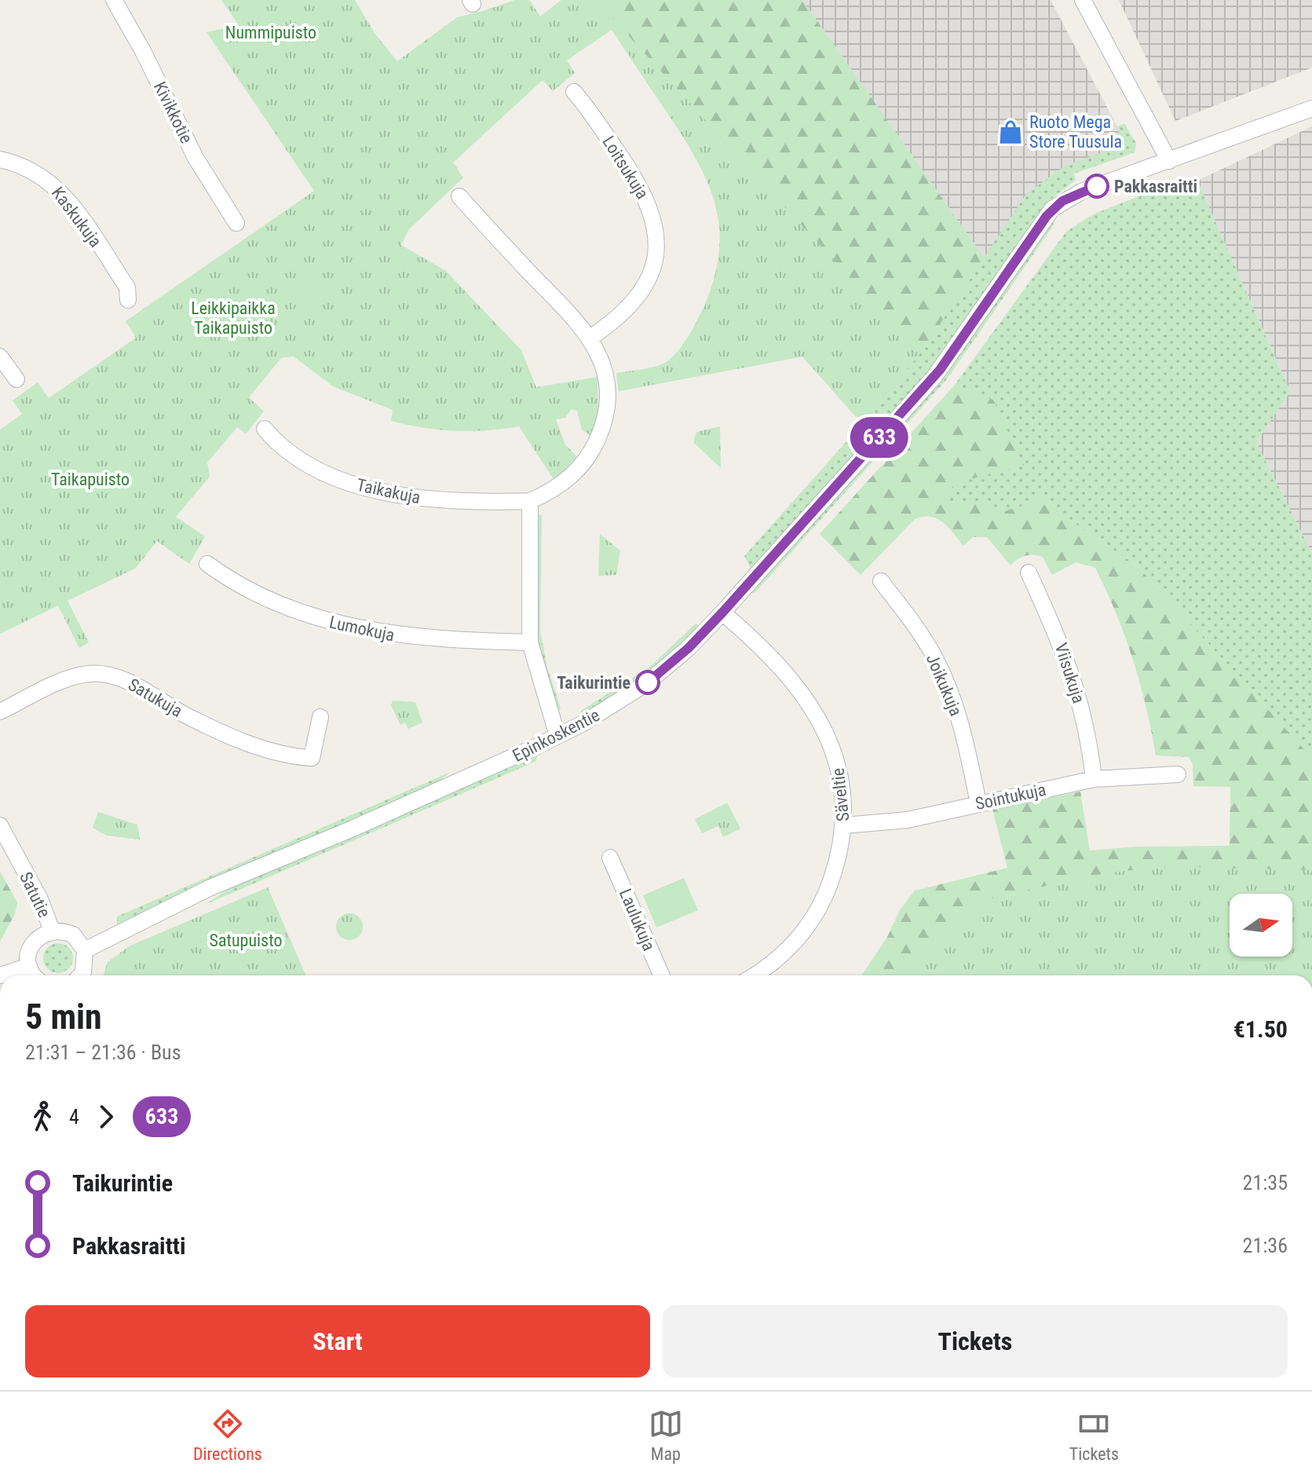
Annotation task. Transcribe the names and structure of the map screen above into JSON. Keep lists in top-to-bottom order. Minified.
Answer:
{"streets":{"street":["Kivikkotie","Loitsukuja","Kaskukuja","Taikakuja","Lumokuja","Viisukuja","Joikukuja","Satukuja","Epinkoskentie","Säveltie","Sointukuja","Satutie","Laulukuja"]},"crossings":[["Viisukuja","Sointukuja"],["Joikukuja","Sointukuja"],["Epinkoskentie","Säveltie"],["Säveltie","Sointukuja"]],"parks":["Nummipuisto","Leikkipaikka Taikapuisto","Taikapuisto","Satupuisto"],"places":{"shop":["Ruoto Mega Store Tuusula"],"other":["Pakkasraitti","Taikurintie"]},"lines":["bus line 633"],"north":"right","page":{"on_map":"633","heading":["5 min","21:31 – 21:36 · Bus","€1.50"],"legs":["4","633"],"list":[{"name":"Taikurintie","value":"21:35"},{"name":"Pakkasraitti","value":"21:36"}],"buttons":["Start","Tickets"],"tabs":["Directions","Map","Tickets"]}}
